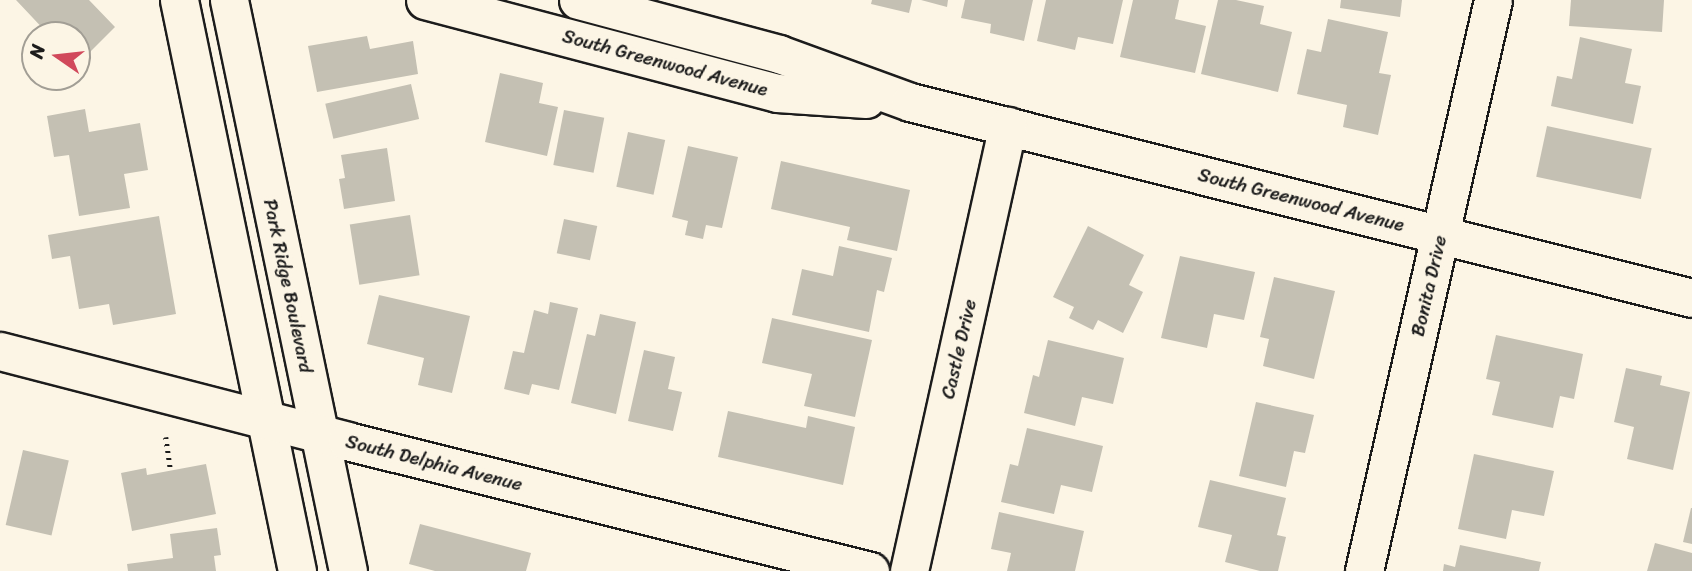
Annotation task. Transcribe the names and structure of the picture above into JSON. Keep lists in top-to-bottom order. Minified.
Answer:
{"streets":{"street":["South Greenwood Avenue","Park Ridge Boulevard","Bonita Drive","Castle Drive","South Delphia Avenue"]},"crossings":[["South Greenwood Avenue","Bonita Drive"],["South Greenwood Avenue","Castle Drive"],["Park Ridge Boulevard","South Delphia Avenue"]],"north":"left"}
